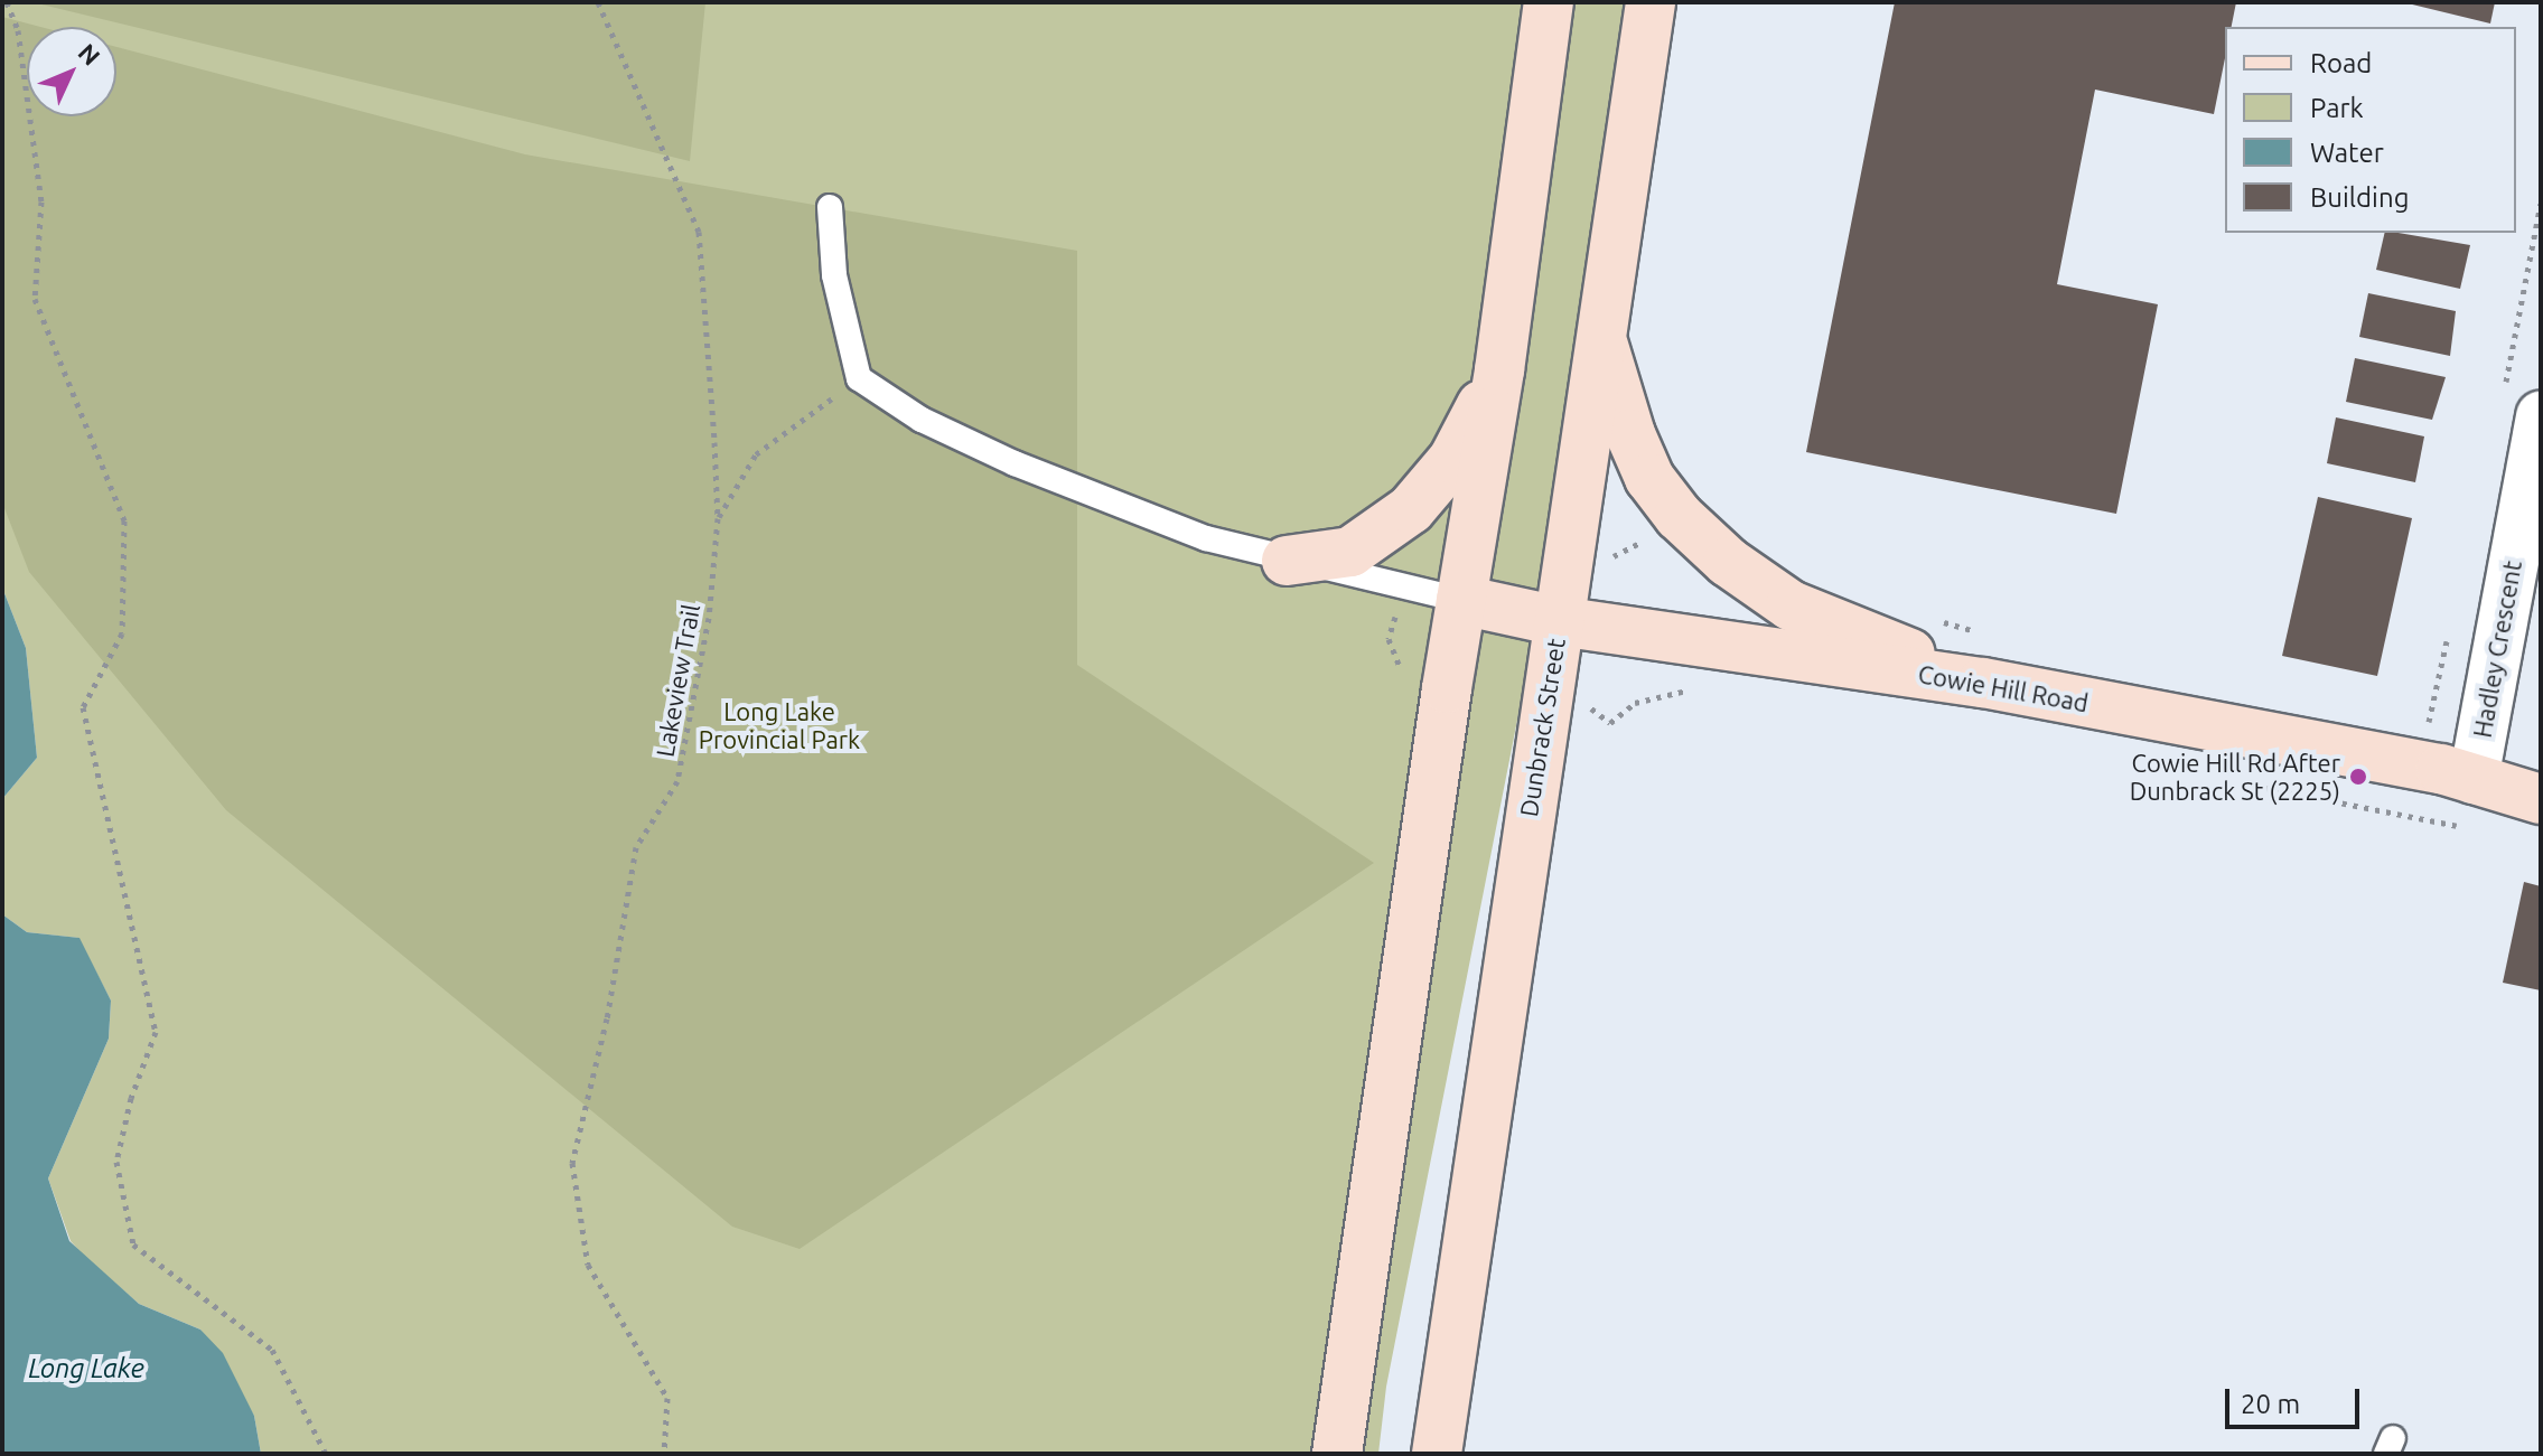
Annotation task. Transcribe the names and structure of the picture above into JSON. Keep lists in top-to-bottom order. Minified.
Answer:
{"streets":{"main road":["Cowie Hill Road","Dunbrack Street"],"street":["Hadley Crescent"],"path":["Lakeview Trail"]},"crossings":[["Hadley Crescent","Cowie Hill Road"],["Cowie Hill Road","Dunbrack Street"]],"water":["Long Lake"],"parks":["Long Lake Provincial Park"],"places":["Cowie Hill Rd After Dunbrack St (2225)"],"legend":["Road","Park","Water","Building"],"scale_bar":"20 m","north":"top right"}
